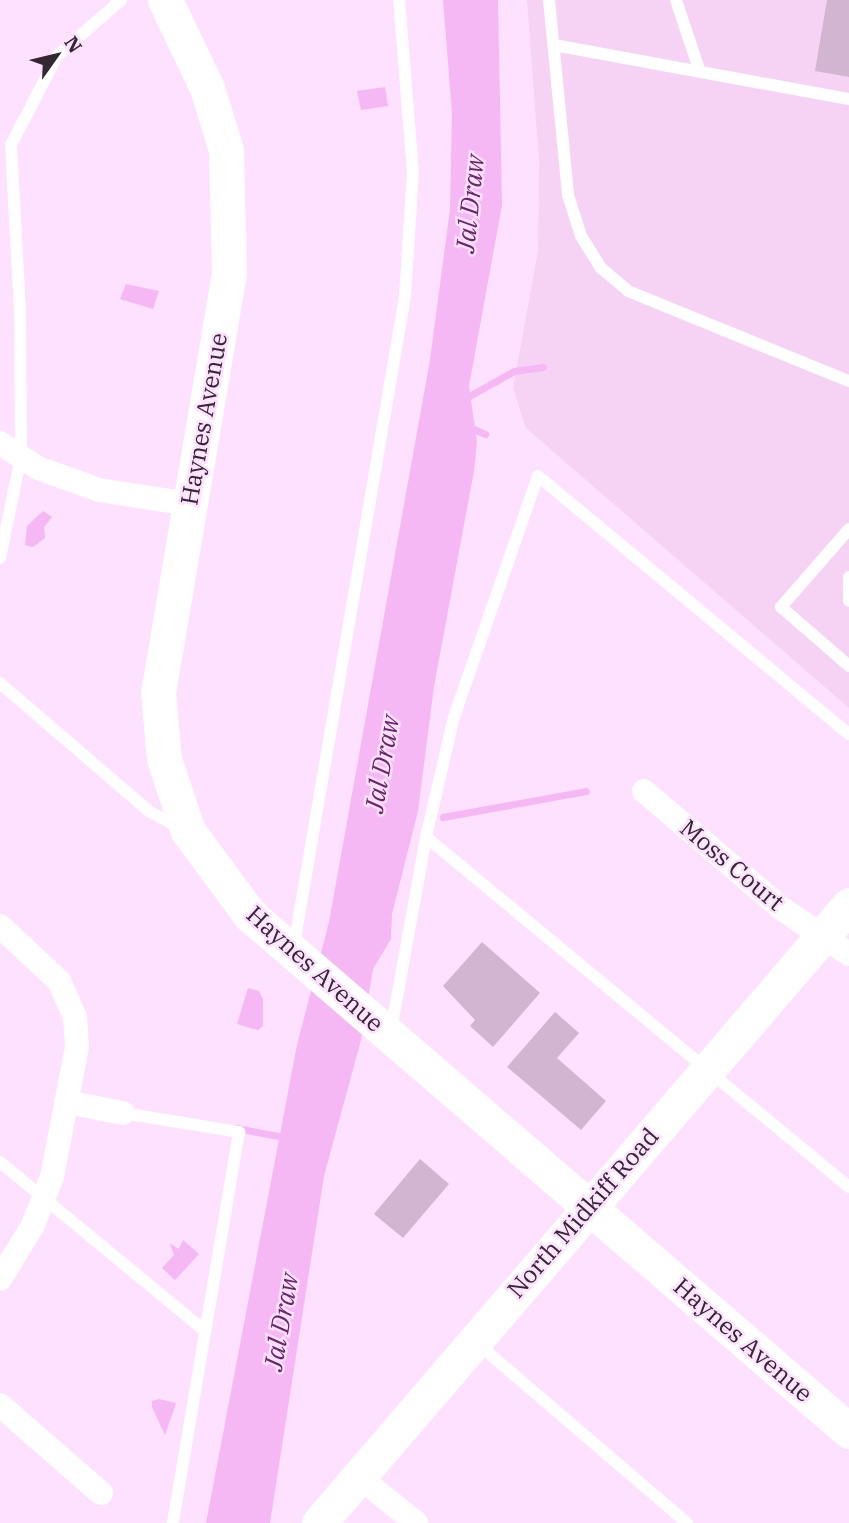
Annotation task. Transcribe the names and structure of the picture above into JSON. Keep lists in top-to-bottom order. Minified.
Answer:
{"streets":{"street":["Haynes Avenue","Moss Court","North Midkiff Road"]},"crossings":[["Haynes Avenue","North Midkiff Road"],["Moss Court","North Midkiff Road"]],"water":["Jal Draw"],"north":"top right"}
